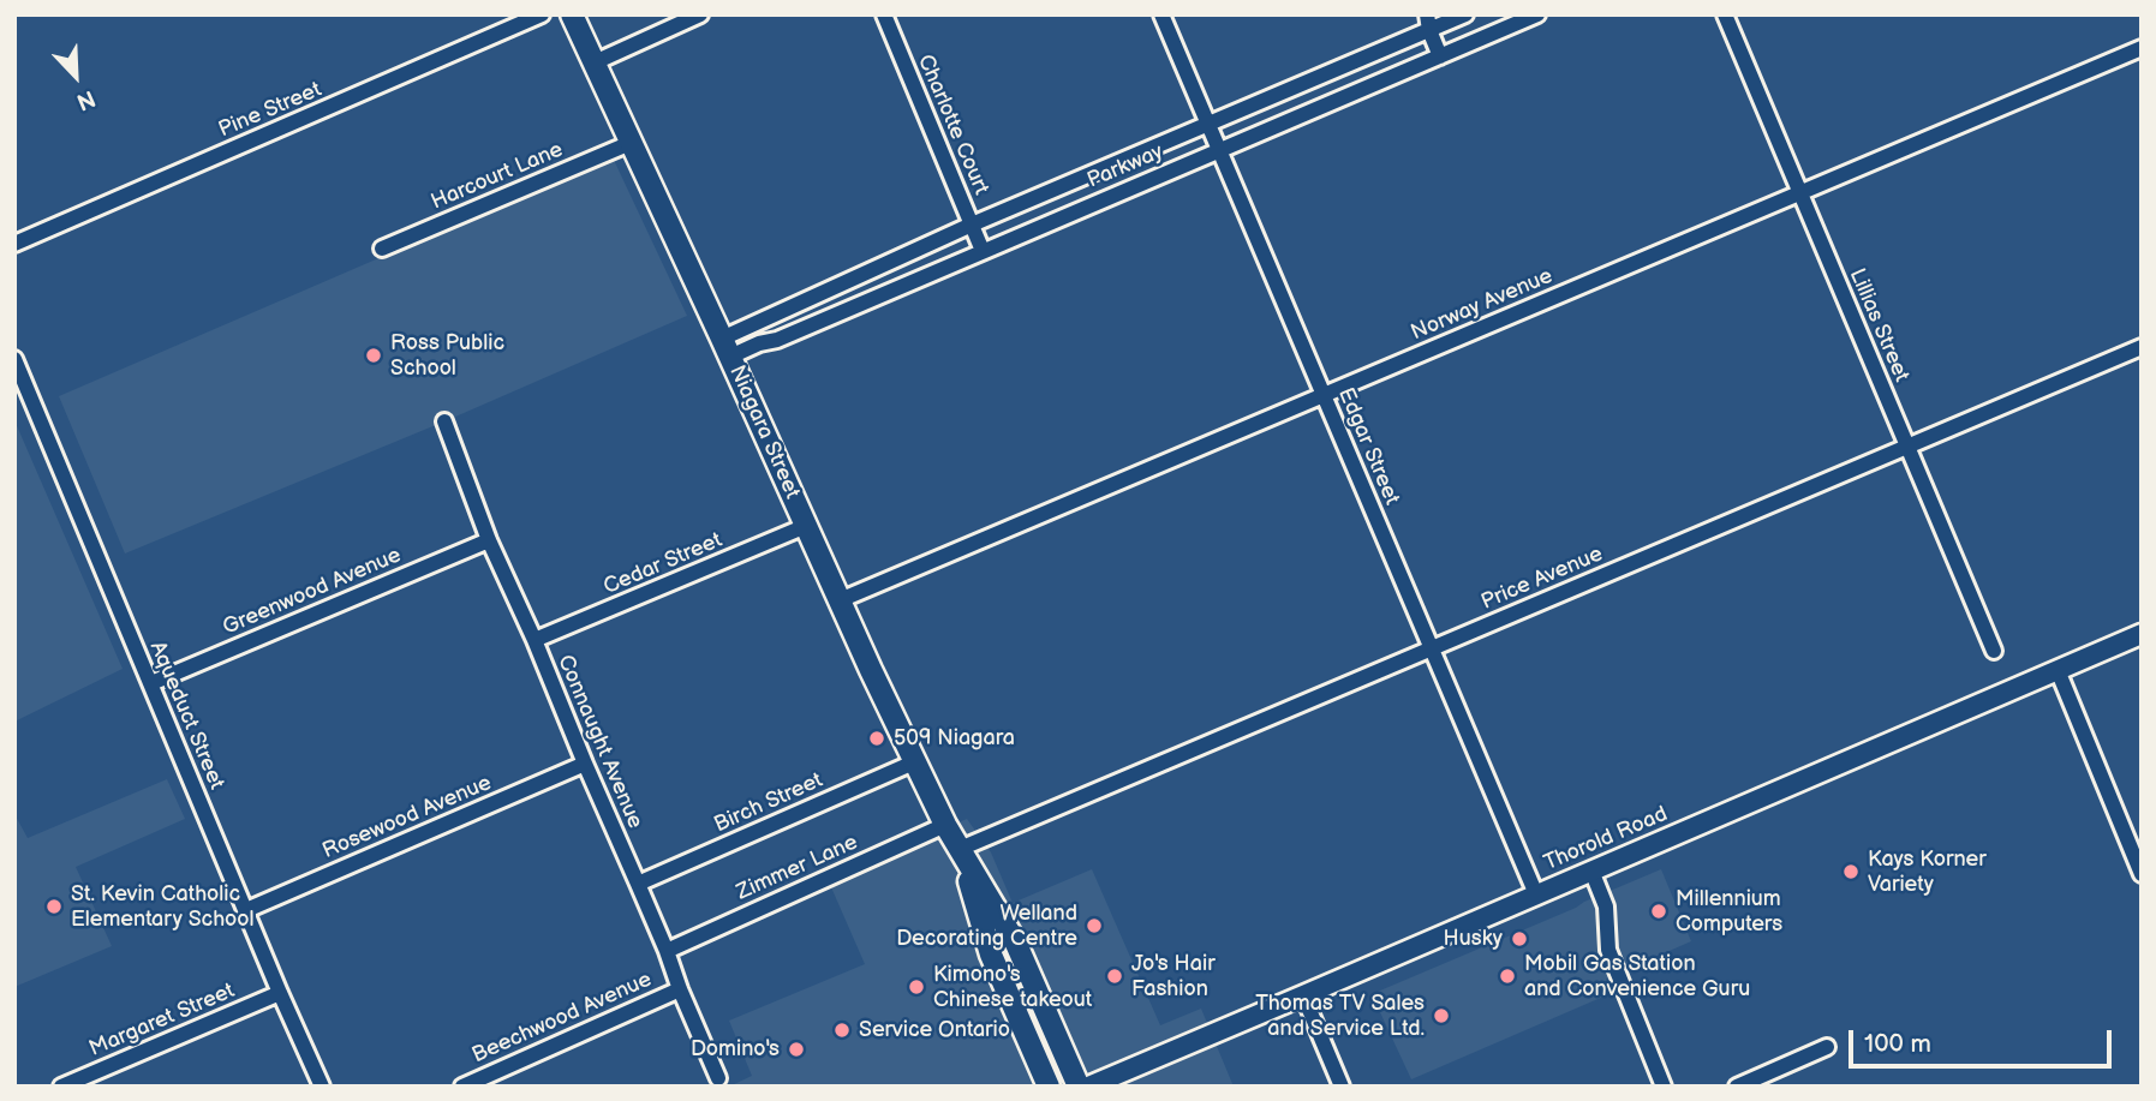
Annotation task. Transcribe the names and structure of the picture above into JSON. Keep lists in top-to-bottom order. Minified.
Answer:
{"streets":{"main road":["Niagara Street"],"street":["Pine Street","Charlotte Court","Parkway","Harcourt Lane","Norway Avenue","Lillias Street","Edgar Street","Cedar Street","Price Avenue","Greenwood Avenue","Aqueduct Street","Connaught Avenue","Birch Street","Rosewood Avenue","Thorold Road","Zimmer Lane","Beechwood Avenue","Margaret Street"]},"crossings":[["Charlotte Court","Parkway"],["Parkway","Niagara Street"],["Parkway","Edgar Street"],["Harcourt Lane","Niagara Street"],["Norway Avenue","Lillias Street"],["Norway Avenue","Niagara Street"],["Norway Avenue","Edgar Street"],["Lillias Street","Price Avenue"],["Niagara Street","Cedar Street"],["Niagara Street","Price Avenue"],["Niagara Street","Birch Street"],["Niagara Street","Zimmer Lane"],["Edgar Street","Price Avenue"],["Edgar Street","Thorold Road"],["Cedar Street","Connaught Avenue"],["Greenwood Avenue","Aqueduct Street"],["Greenwood Avenue","Connaught Avenue"],["Aqueduct Street","Rosewood Avenue"],["Aqueduct Street","Margaret Street"],["Connaught Avenue","Birch Street"],["Connaught Avenue","Rosewood Avenue"],["Connaught Avenue","Zimmer Lane"],["Connaught Avenue","Beechwood Avenue"]],"places":["Ross Public School","509 Niagara","Kays Korner Variety","St. Kevin Catholic Elementary School","Millennium Computers","Welland Decorating Centre","Husky","Jo's Hair Fashion","Mobil Gas Station and Convenience Guru","Kimono's Chinese takeout","Thomas TV Sales and Service Ltd.","Service Ontario","Domino's"],"scale_bar":"100 m","north":"bottom right"}
